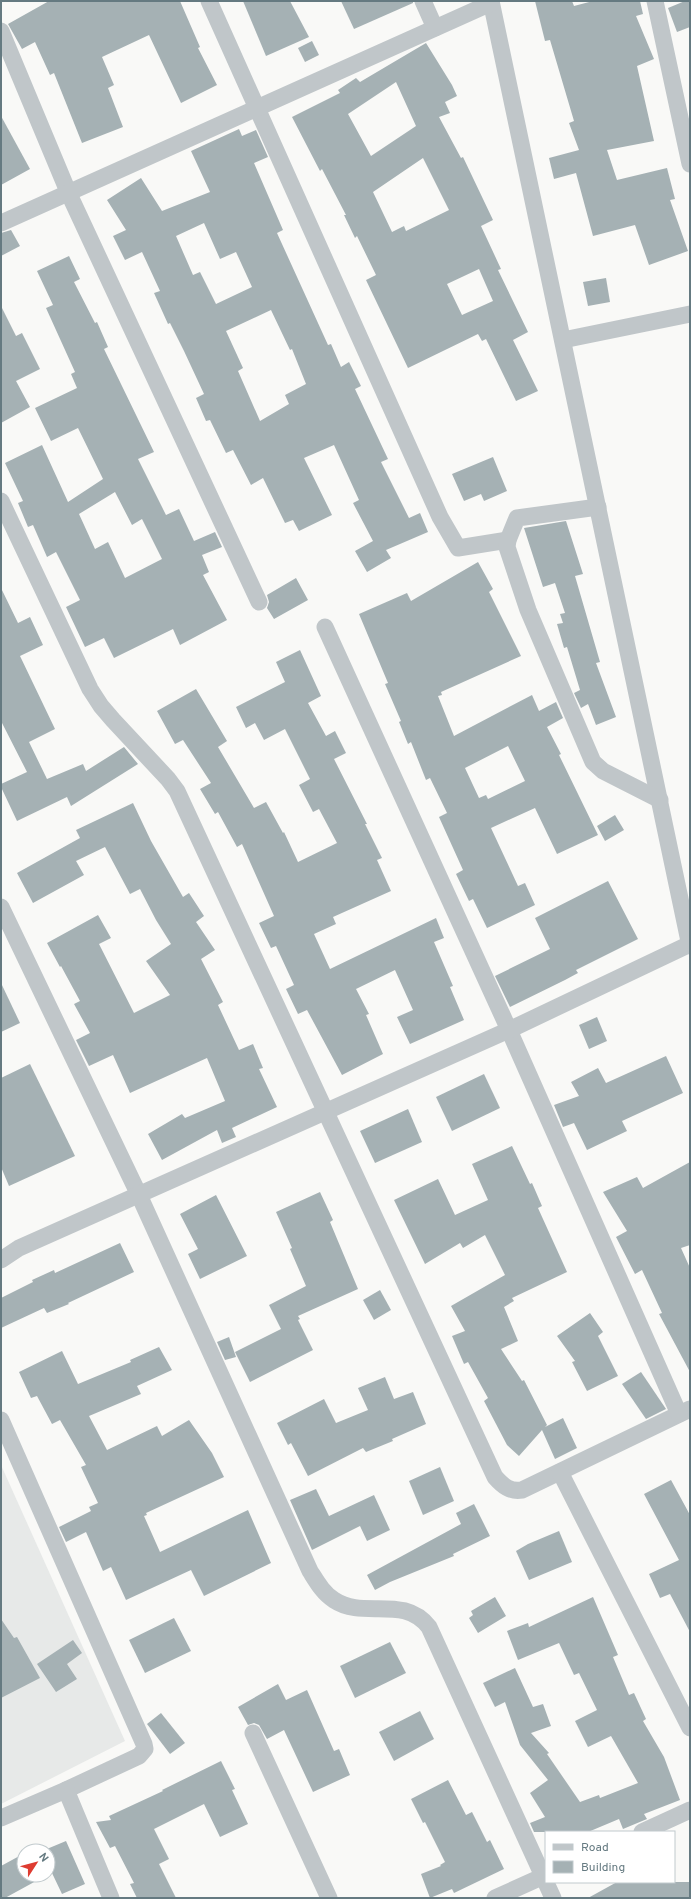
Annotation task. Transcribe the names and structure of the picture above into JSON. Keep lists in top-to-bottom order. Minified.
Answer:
{"legend":["Road","Building"],"north":"top right"}
